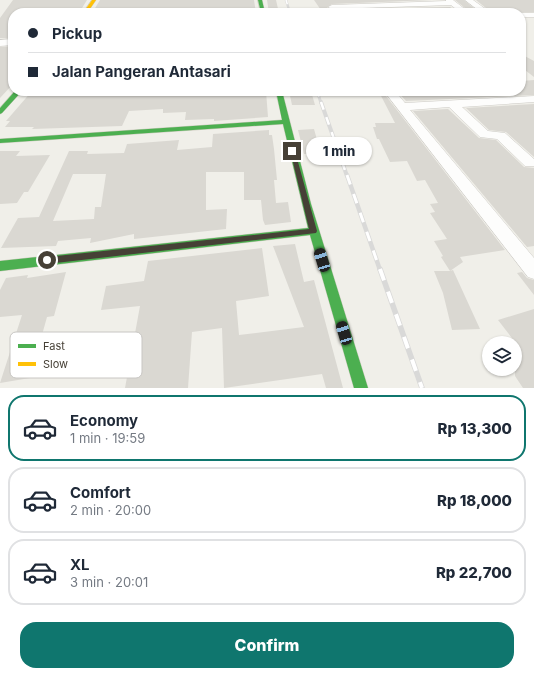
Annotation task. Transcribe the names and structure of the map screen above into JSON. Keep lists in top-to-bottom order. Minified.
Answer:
{"legend":["Fast","Slow"],"page":{"banner":["Pickup","Jalan Pangeran Antasari"],"bubble":"1 min","list":[{"name":"Economy","note":"1 min · 19:59","value":"Rp 13,300"},{"name":"Comfort","note":"2 min · 20:00","value":"Rp 18,000"},{"name":"XL","note":"3 min · 20:01","value":"Rp 22,700"}],"buttons":"Confirm"}}
